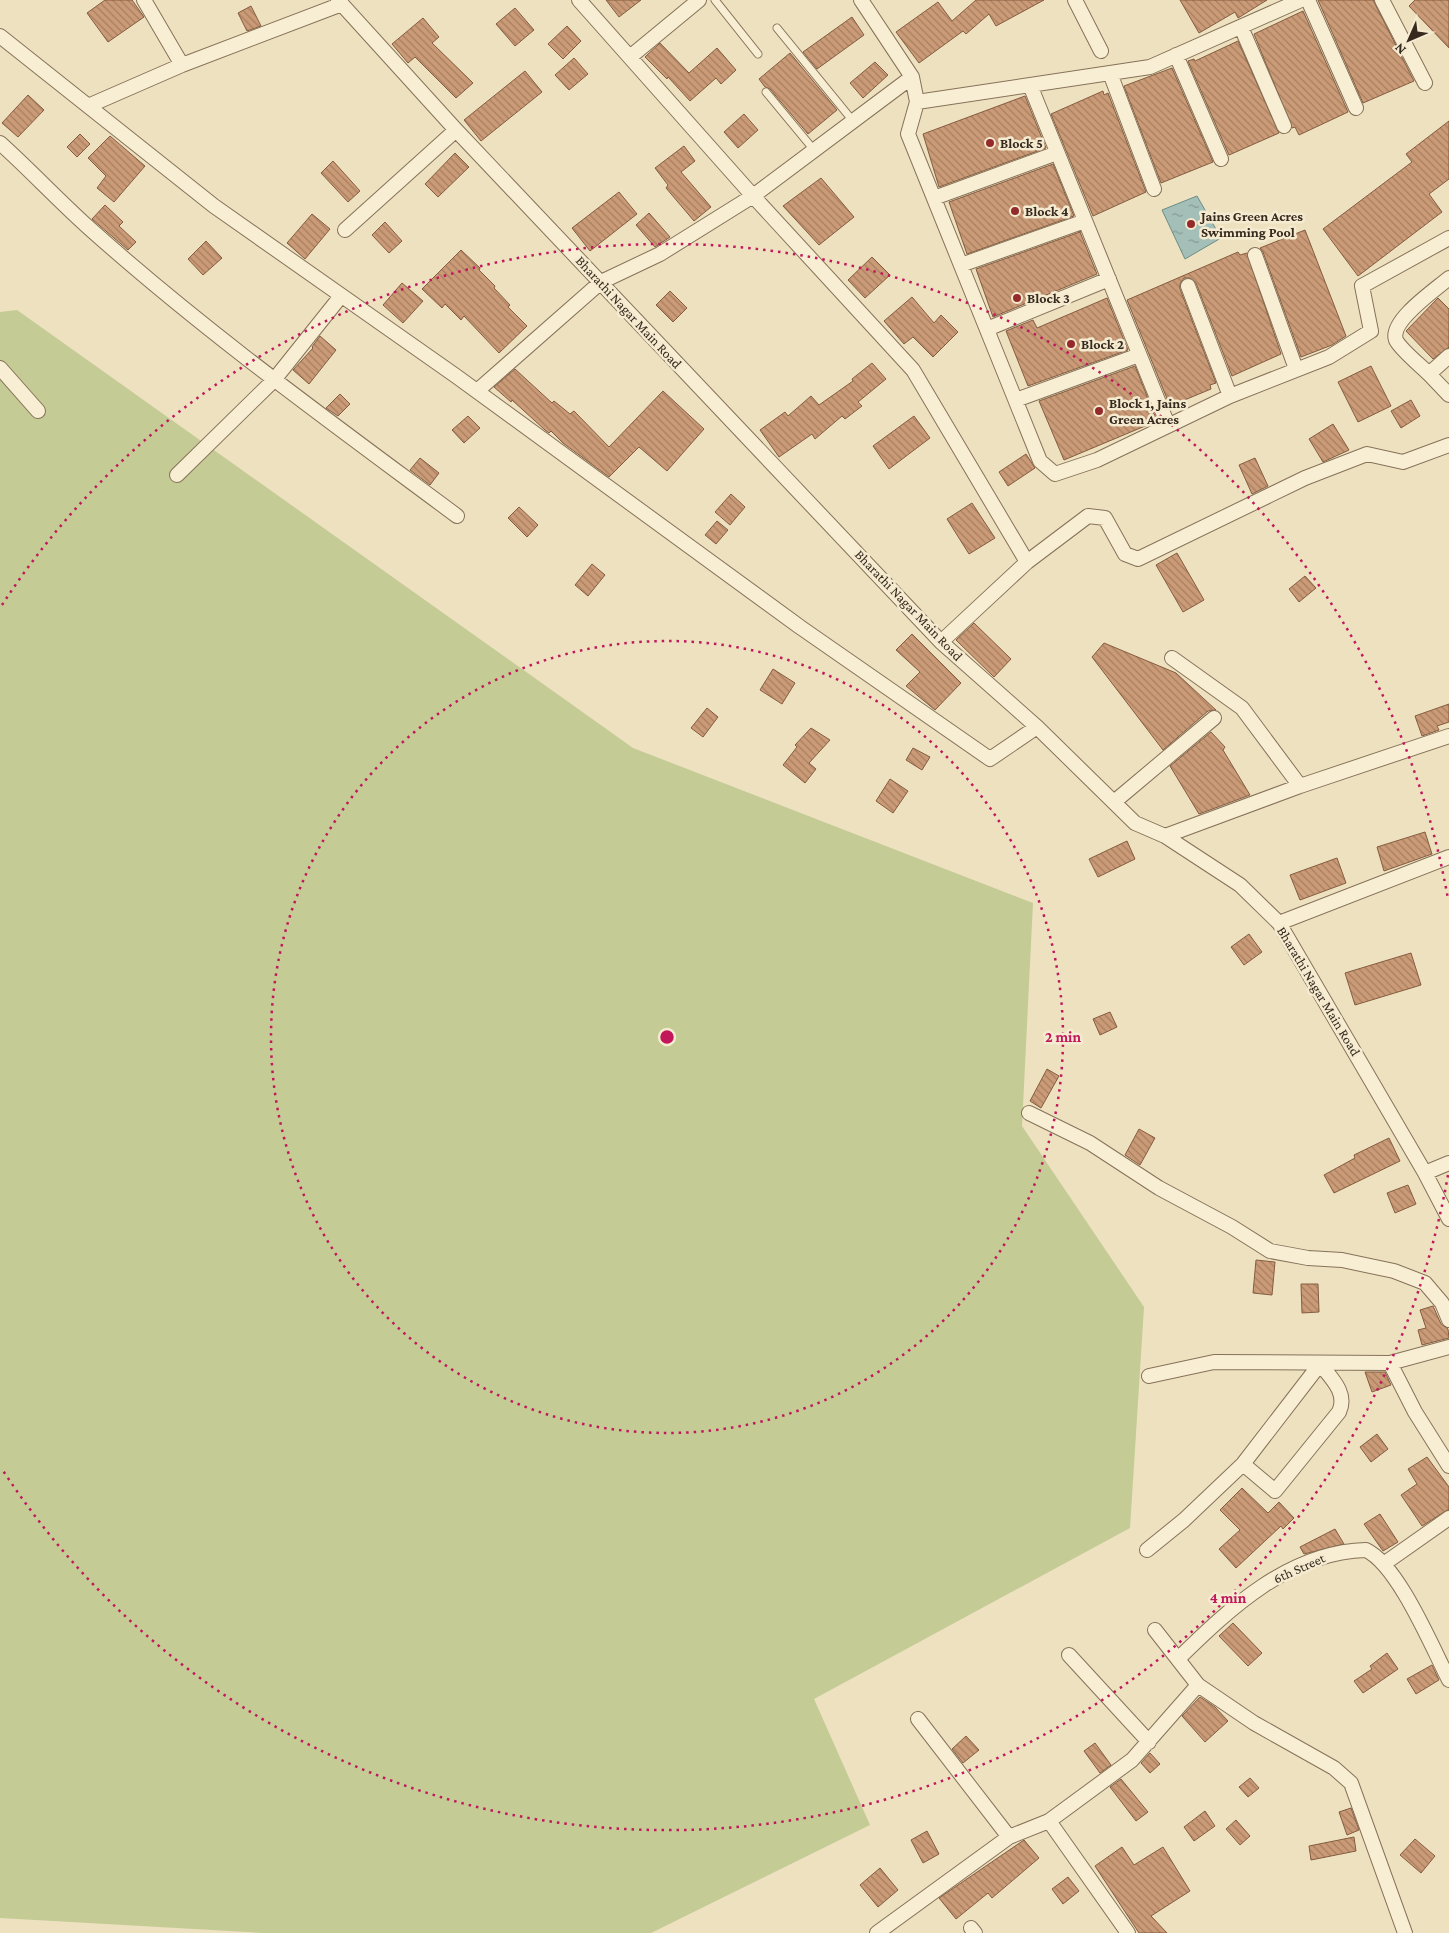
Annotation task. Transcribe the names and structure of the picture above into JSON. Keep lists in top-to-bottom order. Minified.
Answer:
{"streets":{"street":["Bharathi Nagar Main Road","6th Street"]},"places":["Block 5","Block 4","Jains Green Acres Swimming Pool","Block 3","Block 2","Block 1, Jains Green Acres"],"north":"bottom left","rings":["2 min","4 min"]}
